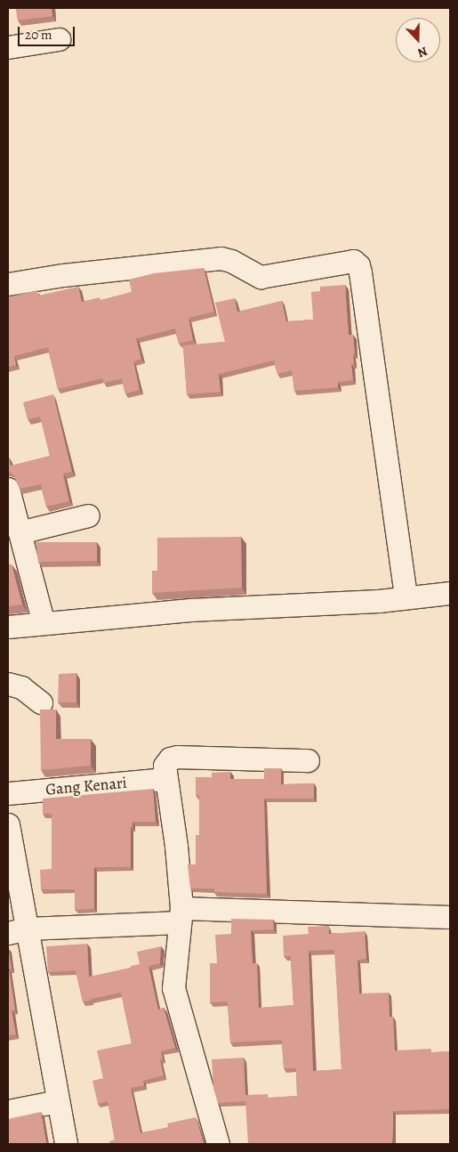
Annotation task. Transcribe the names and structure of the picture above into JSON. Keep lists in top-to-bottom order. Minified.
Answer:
{"streets":{"street":["Gang Kenari"]},"scale_bar":"20 m","north":"bottom"}
